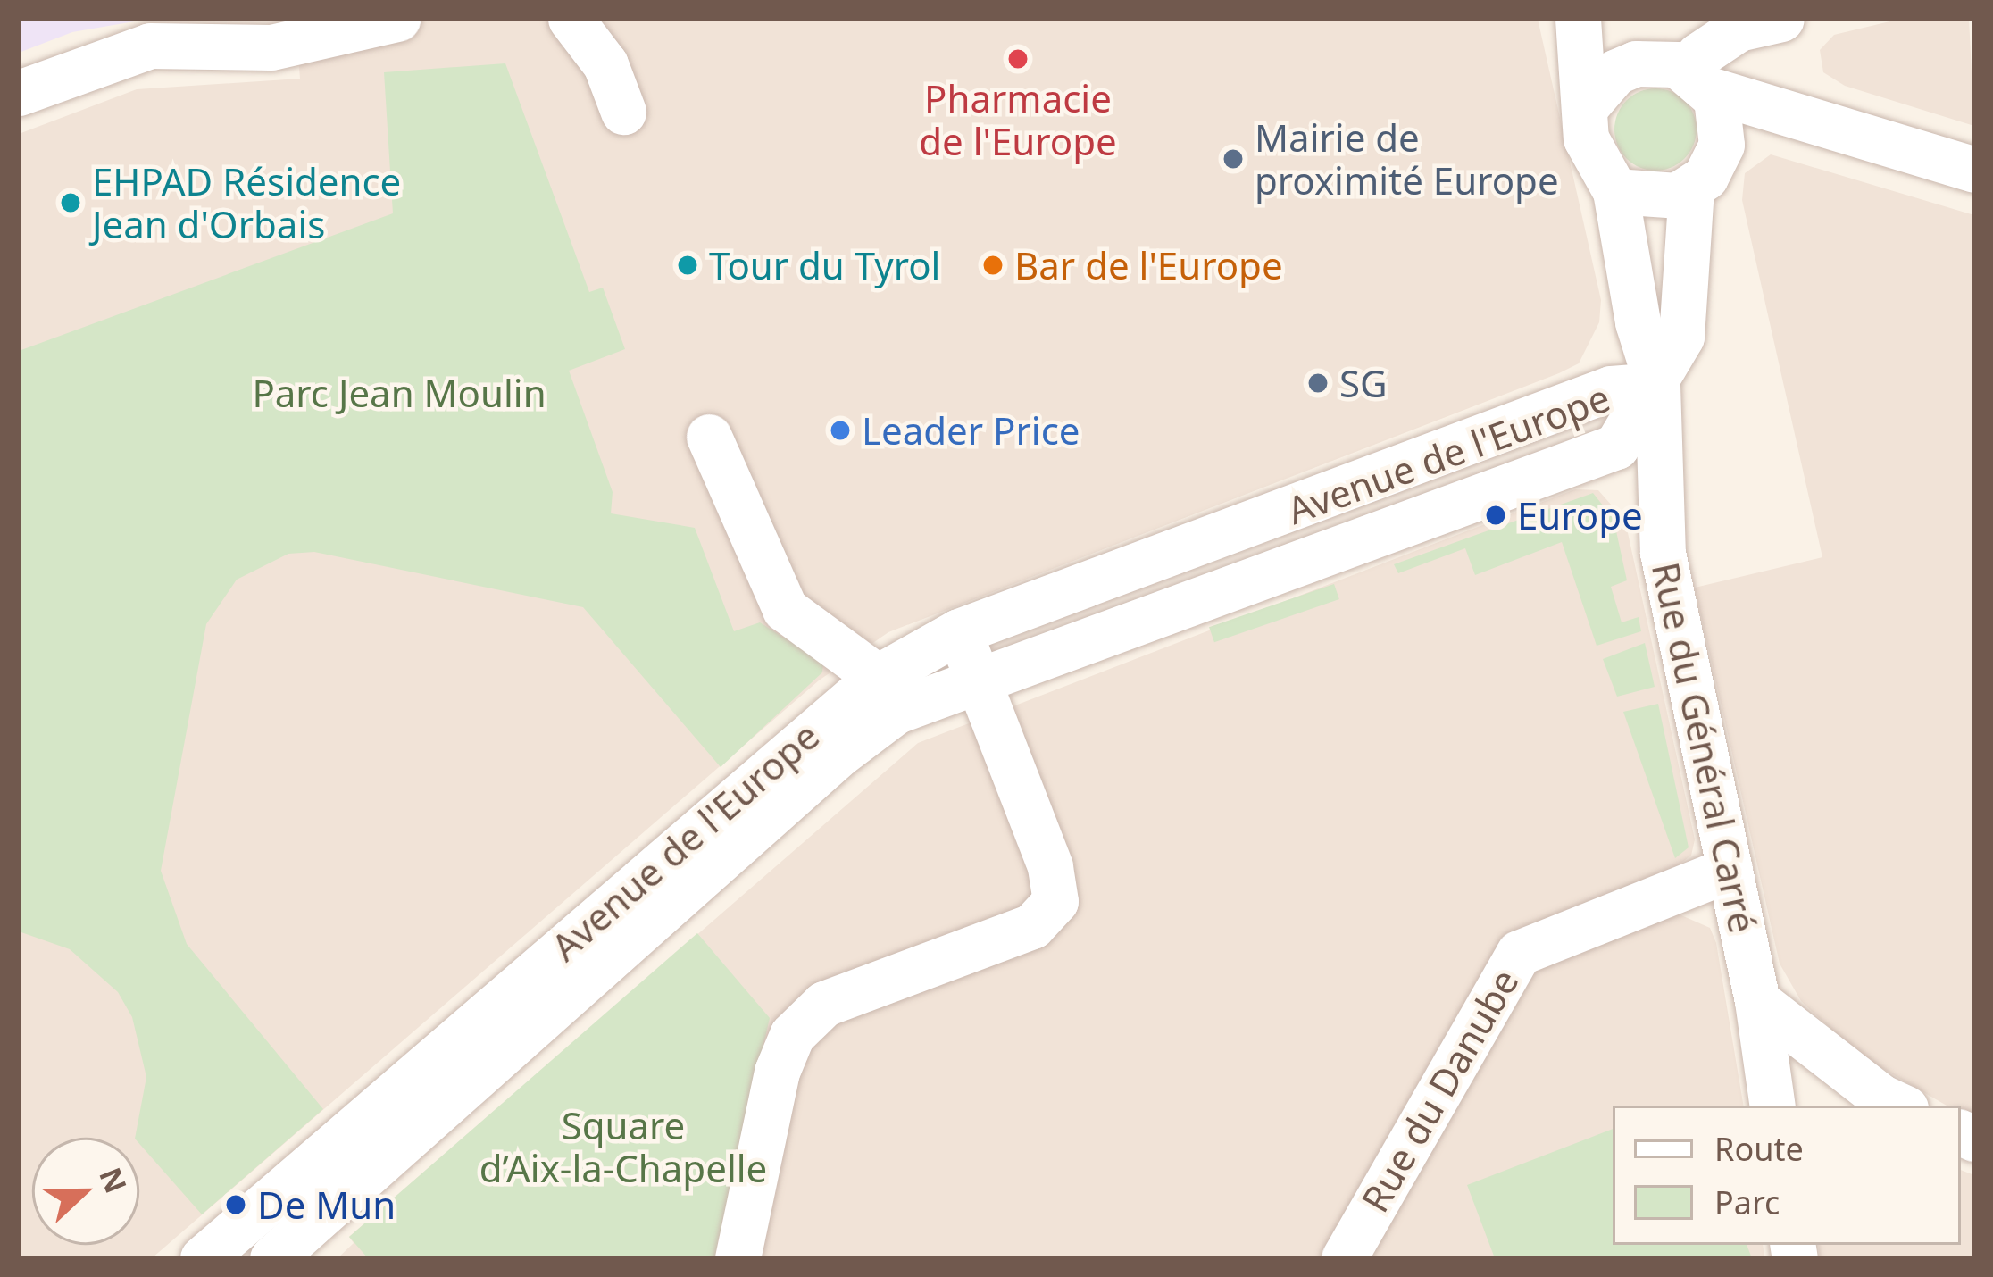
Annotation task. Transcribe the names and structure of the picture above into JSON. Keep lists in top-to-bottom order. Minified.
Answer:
{"streets":{"street":["Avenue de l'Europe","Rue du Général Carré","Rue du Danube"]},"crossings":[["Avenue de l'Europe","Rue du Général Carré"],["Rue du Général Carré","Rue du Danube"]],"parks":["Parc Jean Moulin","Square d’Aix-la-Chapelle"],"places":["Pharmacie de l'Europe","Mairie de proximité Europe","EHPAD Résidence Jean d'Orbais","Tour du Tyrol","Bar de l'Europe","SG","Leader Price","Europe","De Mun"],"legend":["Route","Parc"],"north":"right"}
